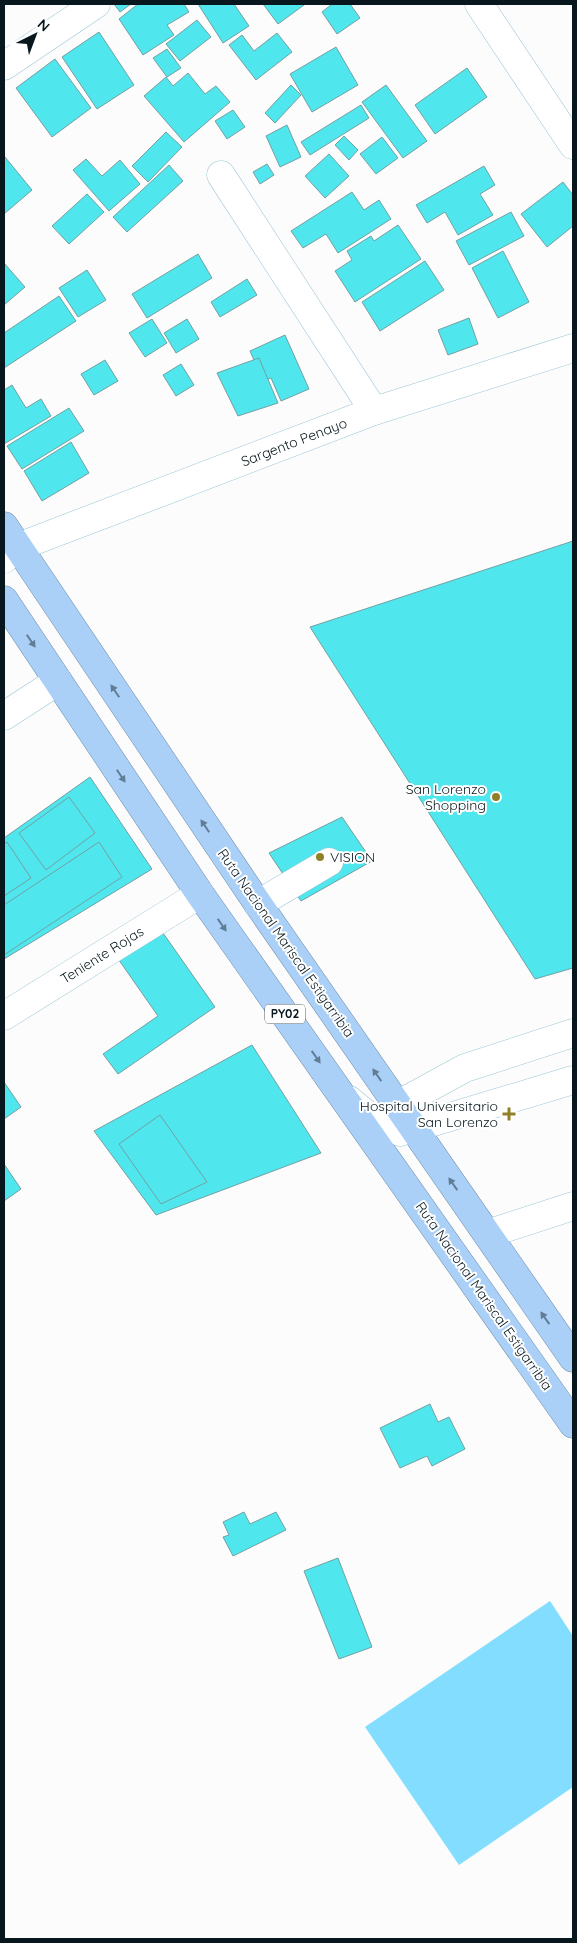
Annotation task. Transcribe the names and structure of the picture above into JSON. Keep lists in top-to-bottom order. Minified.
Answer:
{"streets":{"highway":["Ruta Nacional Mariscal Estigarribia","PY02"],"street":["Sargento Penayo","Teniente Rojas"]},"crossings":[["Sargento Penayo","Ruta Nacional Mariscal Estigarribia"],["Ruta Nacional Mariscal Estigarribia","Teniente Rojas"]],"places":{"other":["San Lorenzo Shopping","VISION"],"health":["Hospital Universitario San Lorenzo"]},"north":"top right"}
